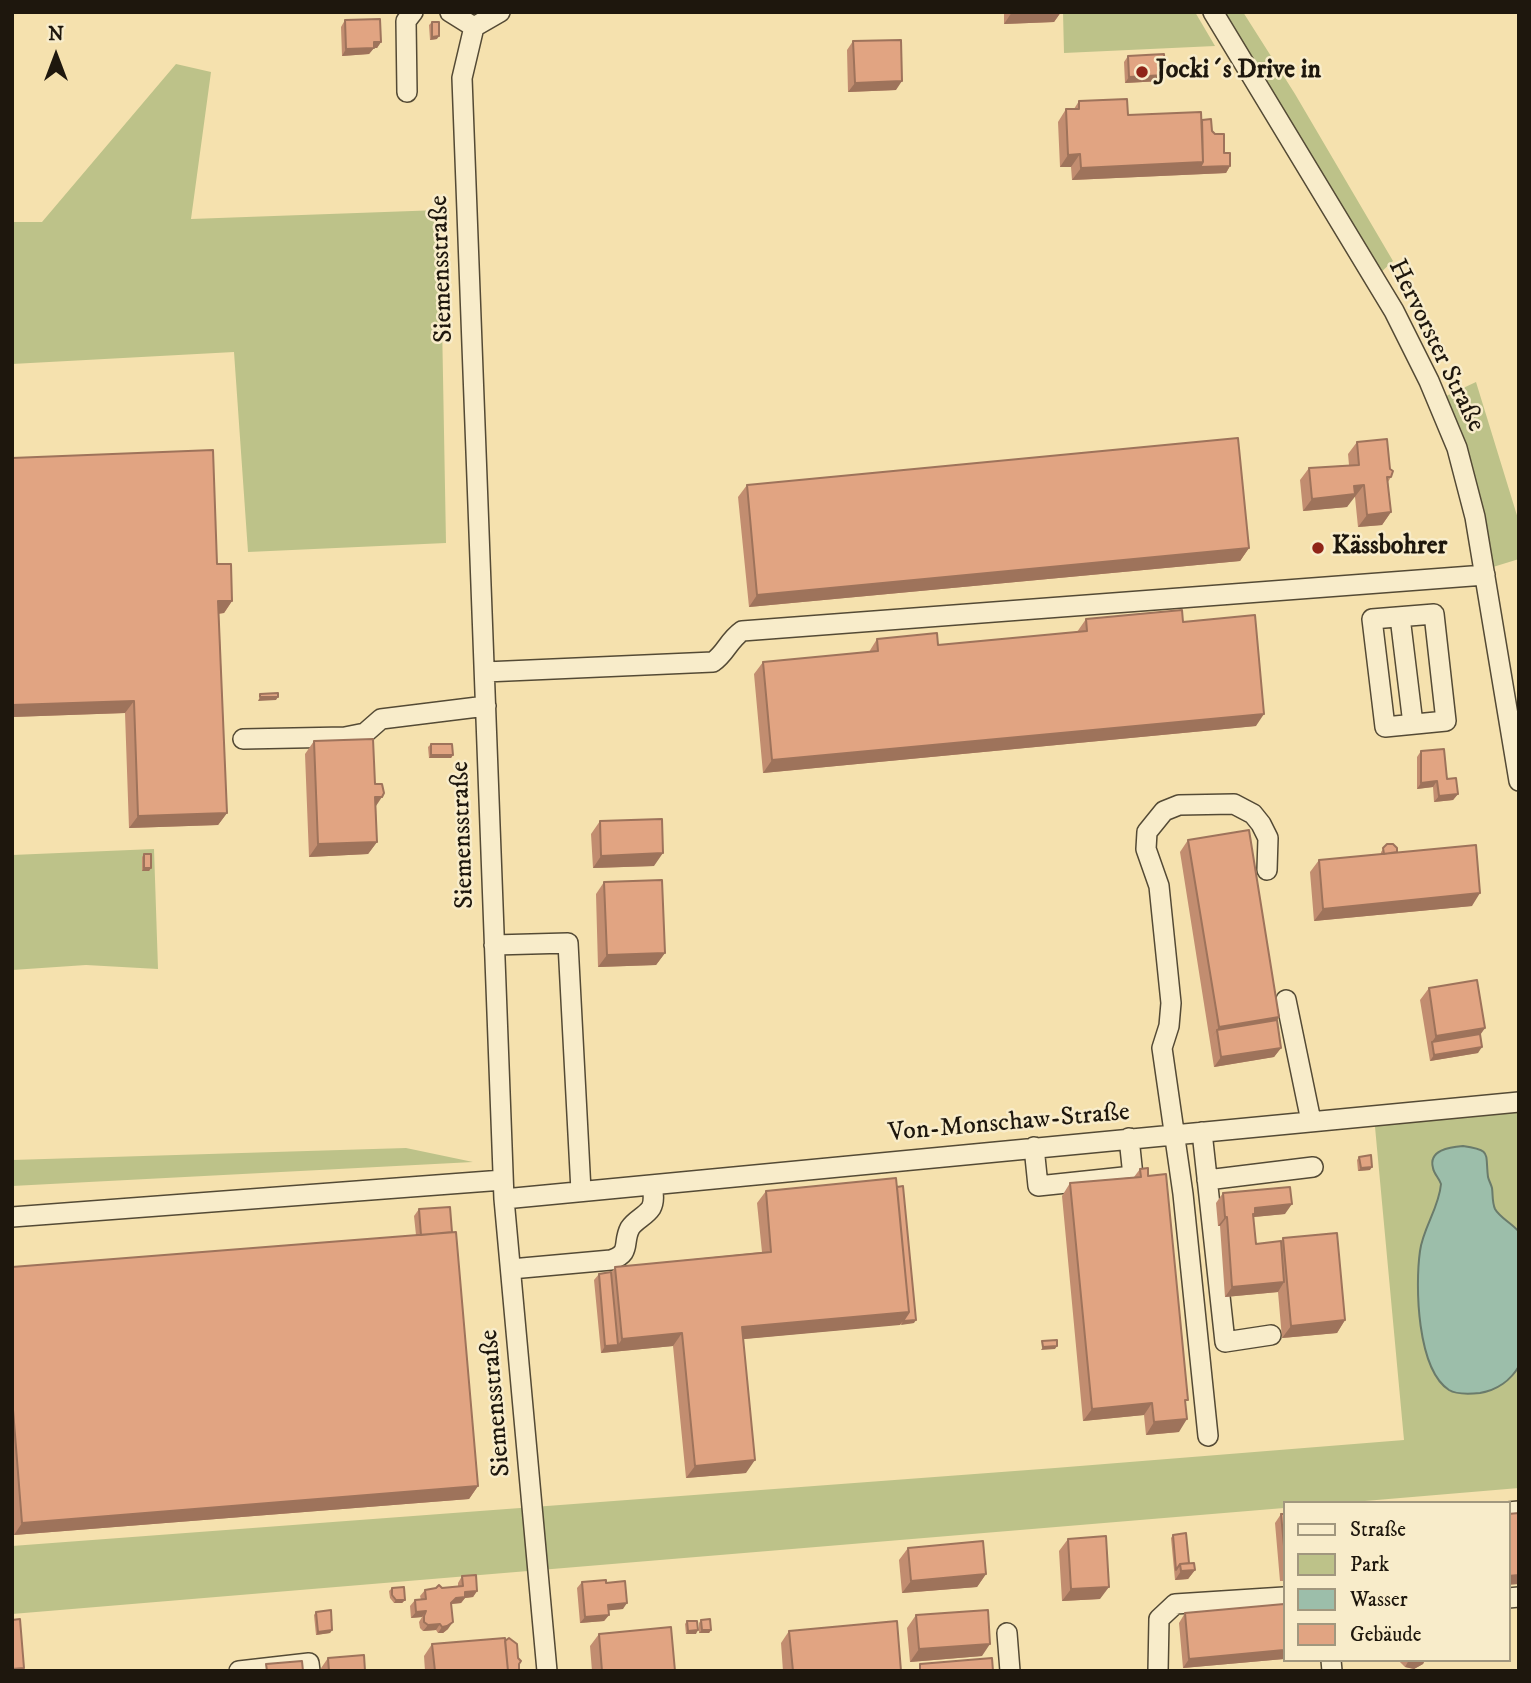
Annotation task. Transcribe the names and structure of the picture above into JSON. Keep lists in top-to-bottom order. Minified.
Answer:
{"streets":{"street":["Siemensstraße","Hervorster Straße","Von-Monschaw-Straße"]},"crossings":[["Siemensstraße","Von-Monschaw-Straße"]],"places":["Jocki´s Drive in","Kässbohrer"],"legend":["Straße","Park","Wasser","Gebäude"],"north":"top"}
